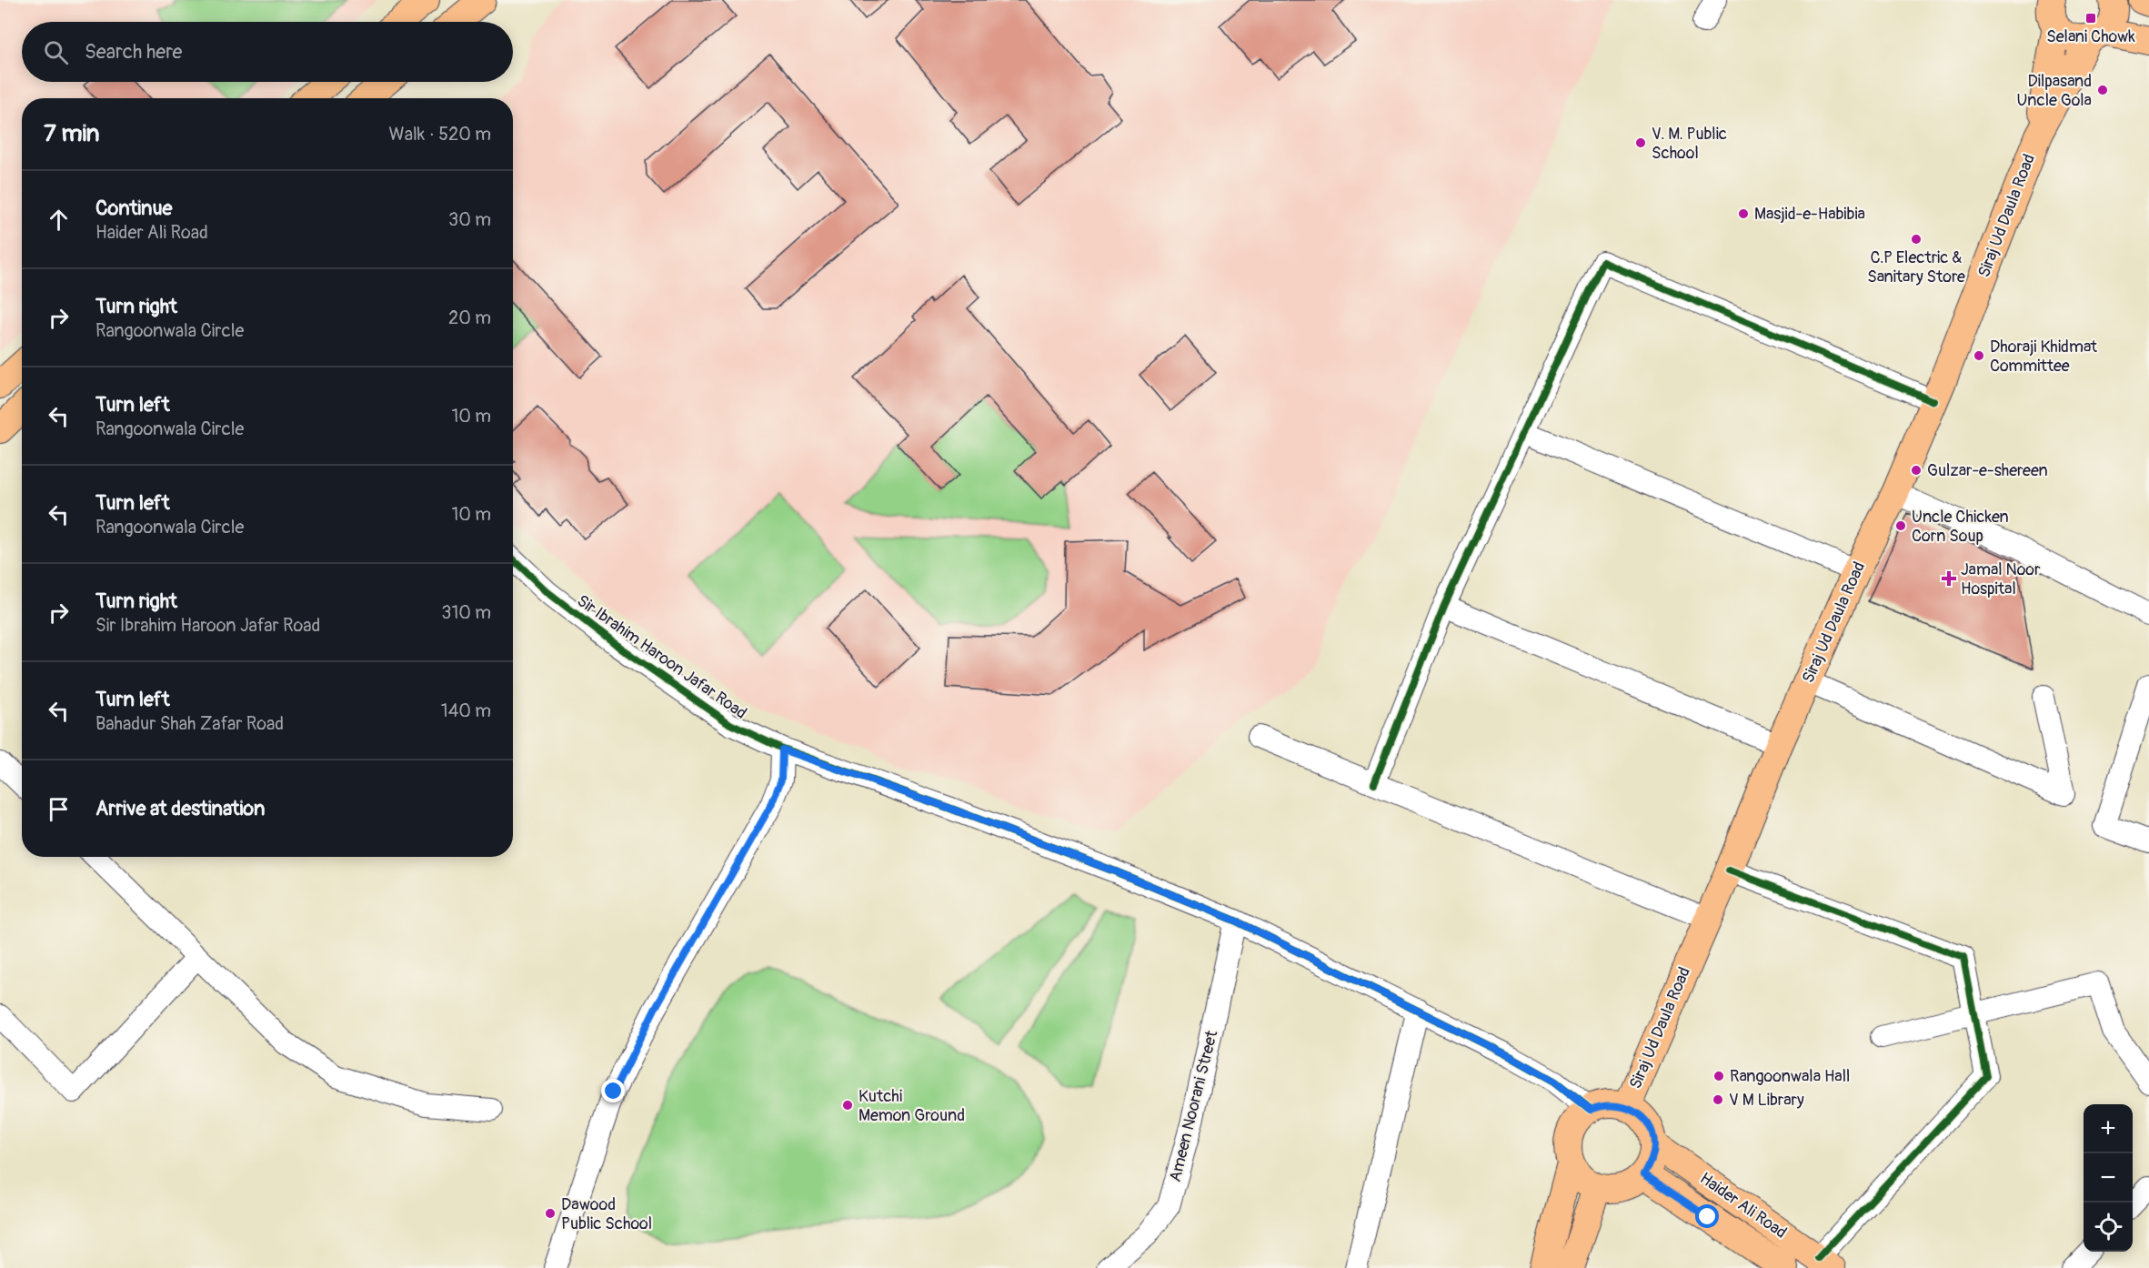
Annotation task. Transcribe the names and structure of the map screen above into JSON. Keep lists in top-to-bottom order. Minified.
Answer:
{"streets":{"main road":["Siraj Ud Daula Road","Haider Ali Road"],"street":["Sir Ibrahim Haroon Jafar Road","Ameen Noorani Street"]},"crossings":[["Siraj Ud Daula Road","Sir Ibrahim Haroon Jafar Road"],["Siraj Ud Daula Road","Haider Ali Road"],["Sir Ibrahim Haroon Jafar Road","Ameen Noorani Street"],["Sir Ibrahim Haroon Jafar Road","Haider Ali Road"]],"places":{"transit":["Selani Chowk"],"other":["Dilpasand Uncle Gola","V. M. Public School","Masjid-e-Habibia","C.P Electric & Sanitary Store","Dhoraji Khidmat Committee","Gulzar-e-shereen","Uncle Chicken Corn Soup","Rangoonwala Hall","V M Library","Kutchi Memon Ground","Dawood Public School"],"health":["Jamal Noor Hospital"]},"page":{"search":"Search here","heading":["7 min","Walk · 520 m"],"list":[["Continue","Haider Ali Road","30 m"],["Turn right","Rangoonwala Circle","20 m"],["Turn left","Rangoonwala Circle","10 m"],["Turn left","Rangoonwala Circle","10 m"],["Turn right","Sir Ibrahim Haroon Jafar Road","310 m"],["Turn left","Bahadur Shah Zafar Road","140 m"],"Arrive at destination"],"map_buttons":["+","−"]}}
